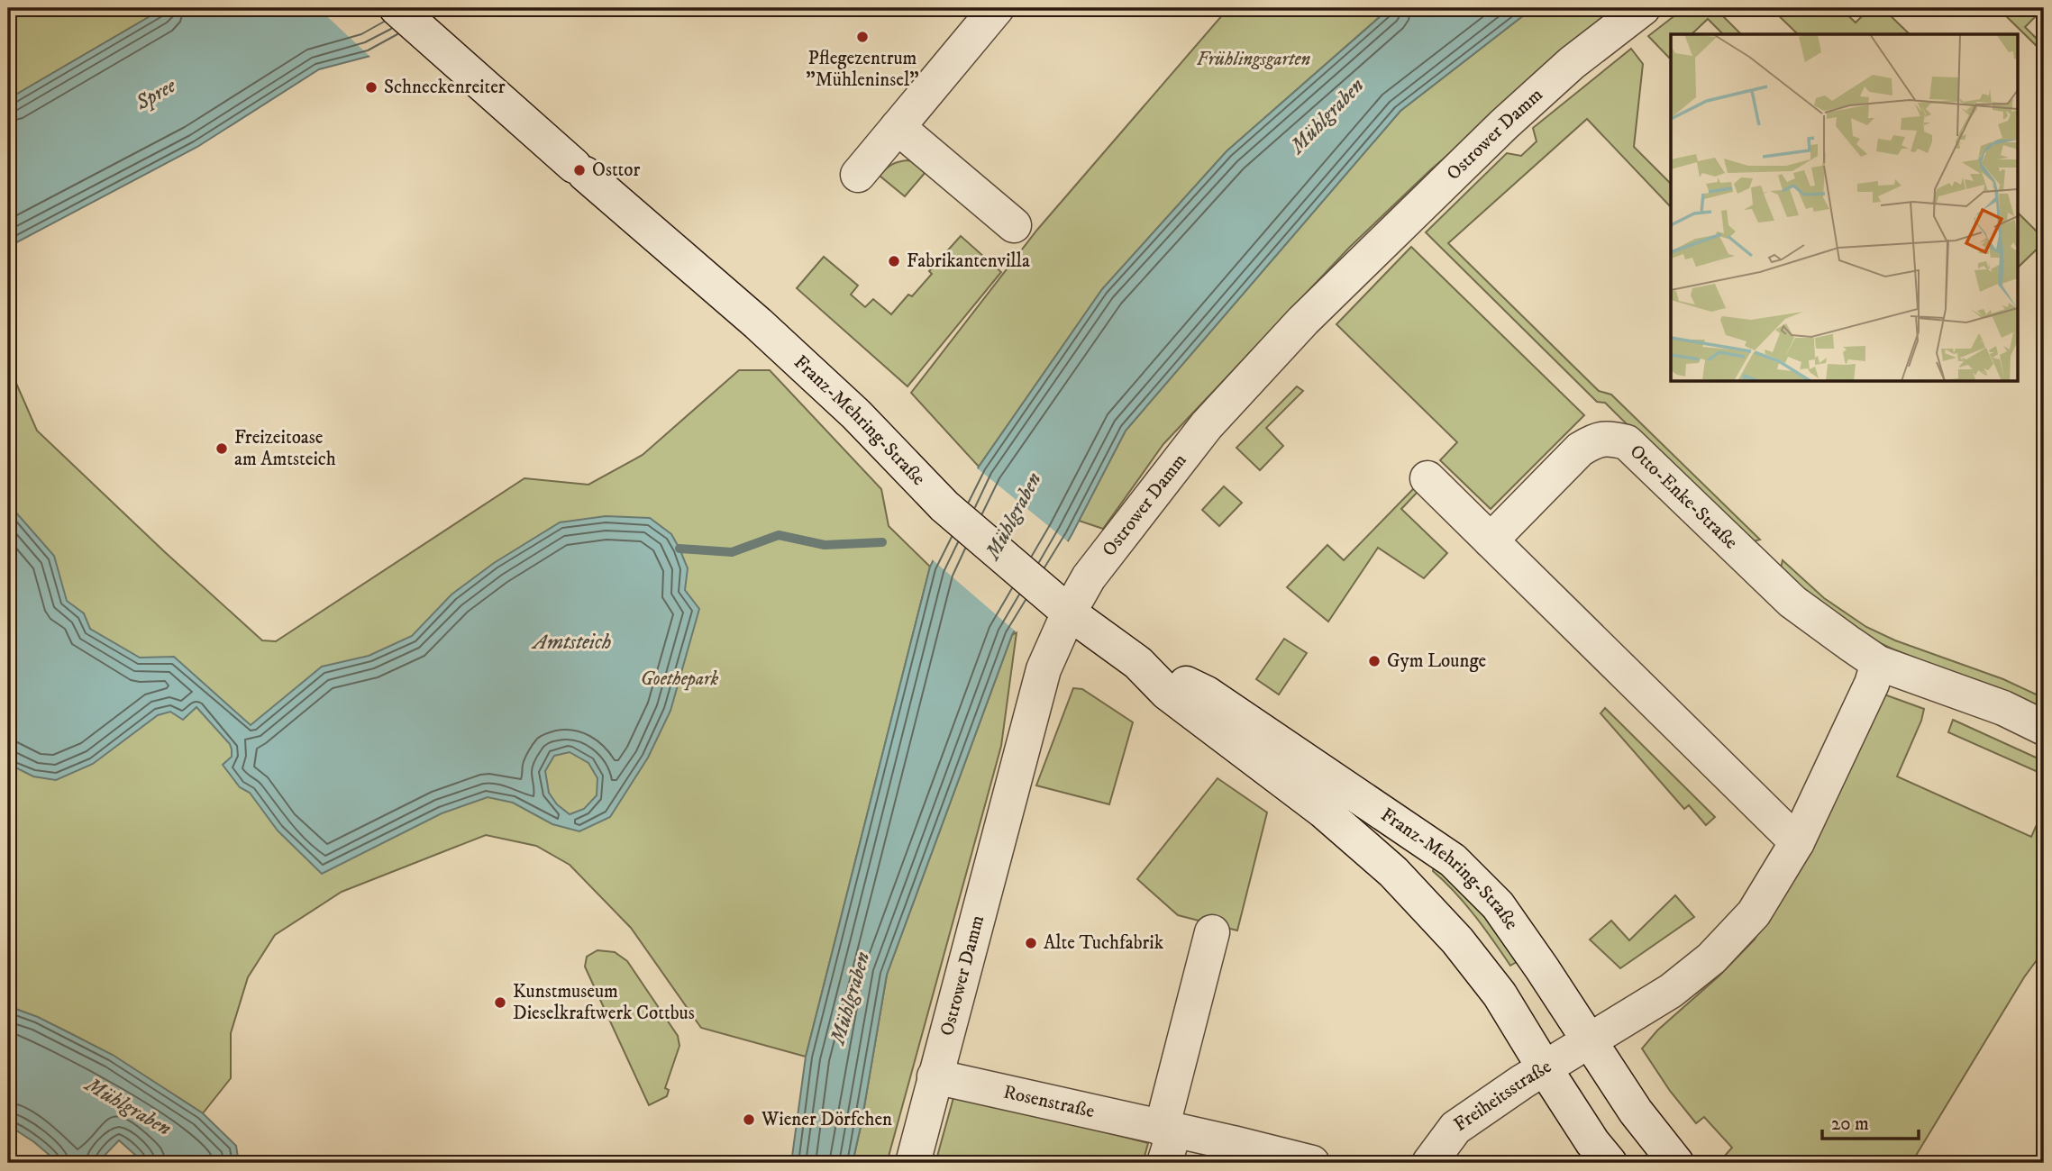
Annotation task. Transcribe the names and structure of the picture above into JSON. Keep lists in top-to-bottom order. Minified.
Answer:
{"streets":{"street":["Ostrower Damm","Franz-Mehring-Straße","Otto-Enke-Straße","Freiheitsstraße","Rosenstraße"]},"crossings":[["Ostrower Damm","Franz-Mehring-Straße"],["Ostrower Damm","Rosenstraße"],["Franz-Mehring-Straße","Freiheitsstraße"]],"water":["Spree","Mühlgraben","Amtsteich"],"parks":["Frühlingsgarten","Goethepark"],"places":["Pflegezentrum \"Mühleninsel\"","Schneckenreiter","Osttor","Fabrikantenvilla","Freizeitoase am Amtsteich","Gym Lounge","Alte Tuchfabrik","Kunstmuseum Dieselkraftwerk Cottbus","Wiener Dörfchen"],"scale_bar":"20 m"}
